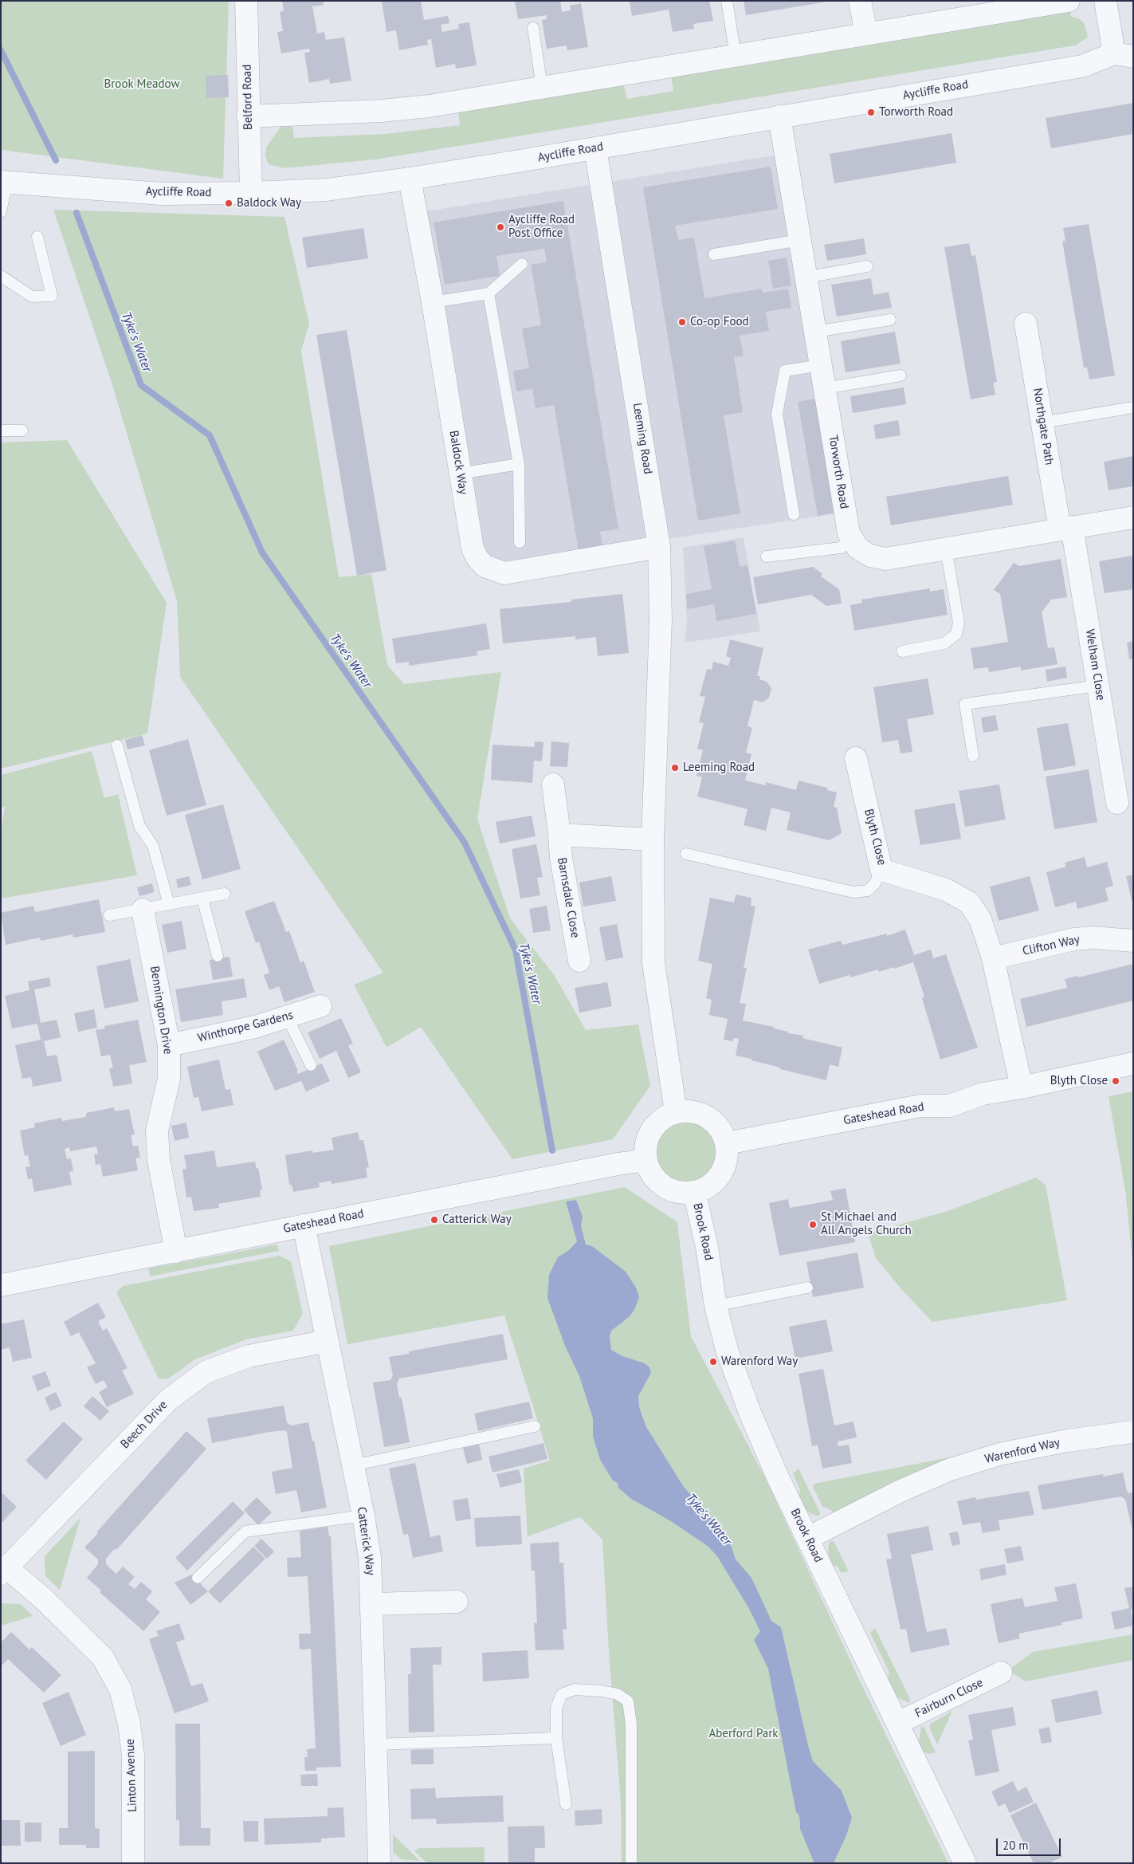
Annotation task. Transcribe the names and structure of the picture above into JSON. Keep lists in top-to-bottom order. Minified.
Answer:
{"streets":{"street":["Aycliffe Road","Belford Road","Northgate Path","Leeming Road","Baldock Way","Torworth Road","Welham Close","Blyth Close","Barnsdale Close","Clifton Way","Bennington Drive","Winthorpe Gardens","Gateshead Road","Brook Road","Beech Drive","Warenford Way","Catterick Way","Fairburn Close","Linton Avenue"]},"crossings":[["Aycliffe Road","Belford Road"],["Aycliffe Road","Leeming Road"],["Aycliffe Road","Baldock Way"],["Aycliffe Road","Torworth Road"],["Northgate Path","Torworth Road"],["Northgate Path","Welham Close"],["Leeming Road","Baldock Way"],["Leeming Road","Gateshead Road"],["Leeming Road","Brook Road"],["Torworth Road","Welham Close"],["Blyth Close","Clifton Way"],["Blyth Close","Gateshead Road"],["Bennington Drive","Winthorpe Gardens"],["Bennington Drive","Gateshead Road"],["Gateshead Road","Brook Road"],["Gateshead Road","Catterick Way"],["Brook Road","Warenford Way"],["Brook Road","Fairburn Close"],["Beech Drive","Catterick Way"],["Beech Drive","Linton Avenue"]],"water":["Tyke's Water"],"parks":["Brook Meadow","Aberford Park"],"places":["Torworth Road","Baldock Way","Aycliffe Road Post Office","Co-op Food","Leeming Road","Blyth Close","Catterick Way","St Michael and All Angels Church","Warenford Way"],"scale_bar":"20 m"}
